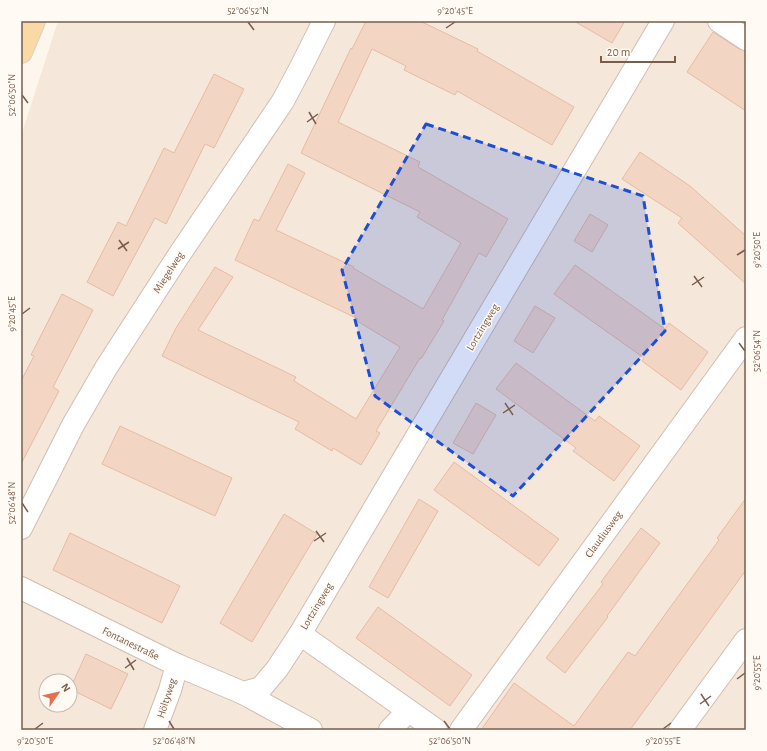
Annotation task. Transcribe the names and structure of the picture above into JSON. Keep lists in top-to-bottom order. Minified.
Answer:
{"streets":{"street":["Miegelweg","Lortzingweg","Claudiusweg","Fontanestraße","Höltyweg"]},"crossings":[["Fontanestraße","Höltyweg"]],"scale_bar":"20 m","north":"top right","coordinates":["52°06'52\"N","9°20'45\"E","52°06'50\"N","9°20'50\"E","52°06'54\"N","52°06'48\"N","9°20'55\"E"]}
